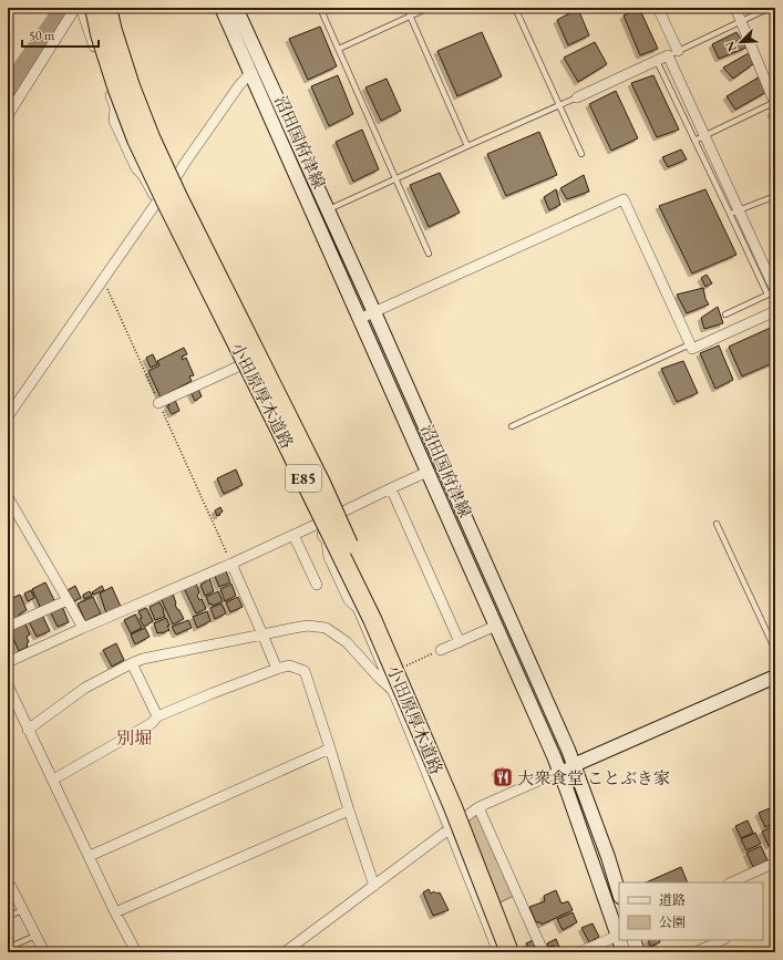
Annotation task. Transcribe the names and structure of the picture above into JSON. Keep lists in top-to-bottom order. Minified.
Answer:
{"streets":{"highway":["小田原厚木道路","E85"],"main road":["沼田国府津線"]},"districts":["別堀"],"places":{"restaurant":["大衆食堂 ことぶき家"]},"legend":["道路","公園"],"scale_bar":"50 m","north":"bottom left"}
